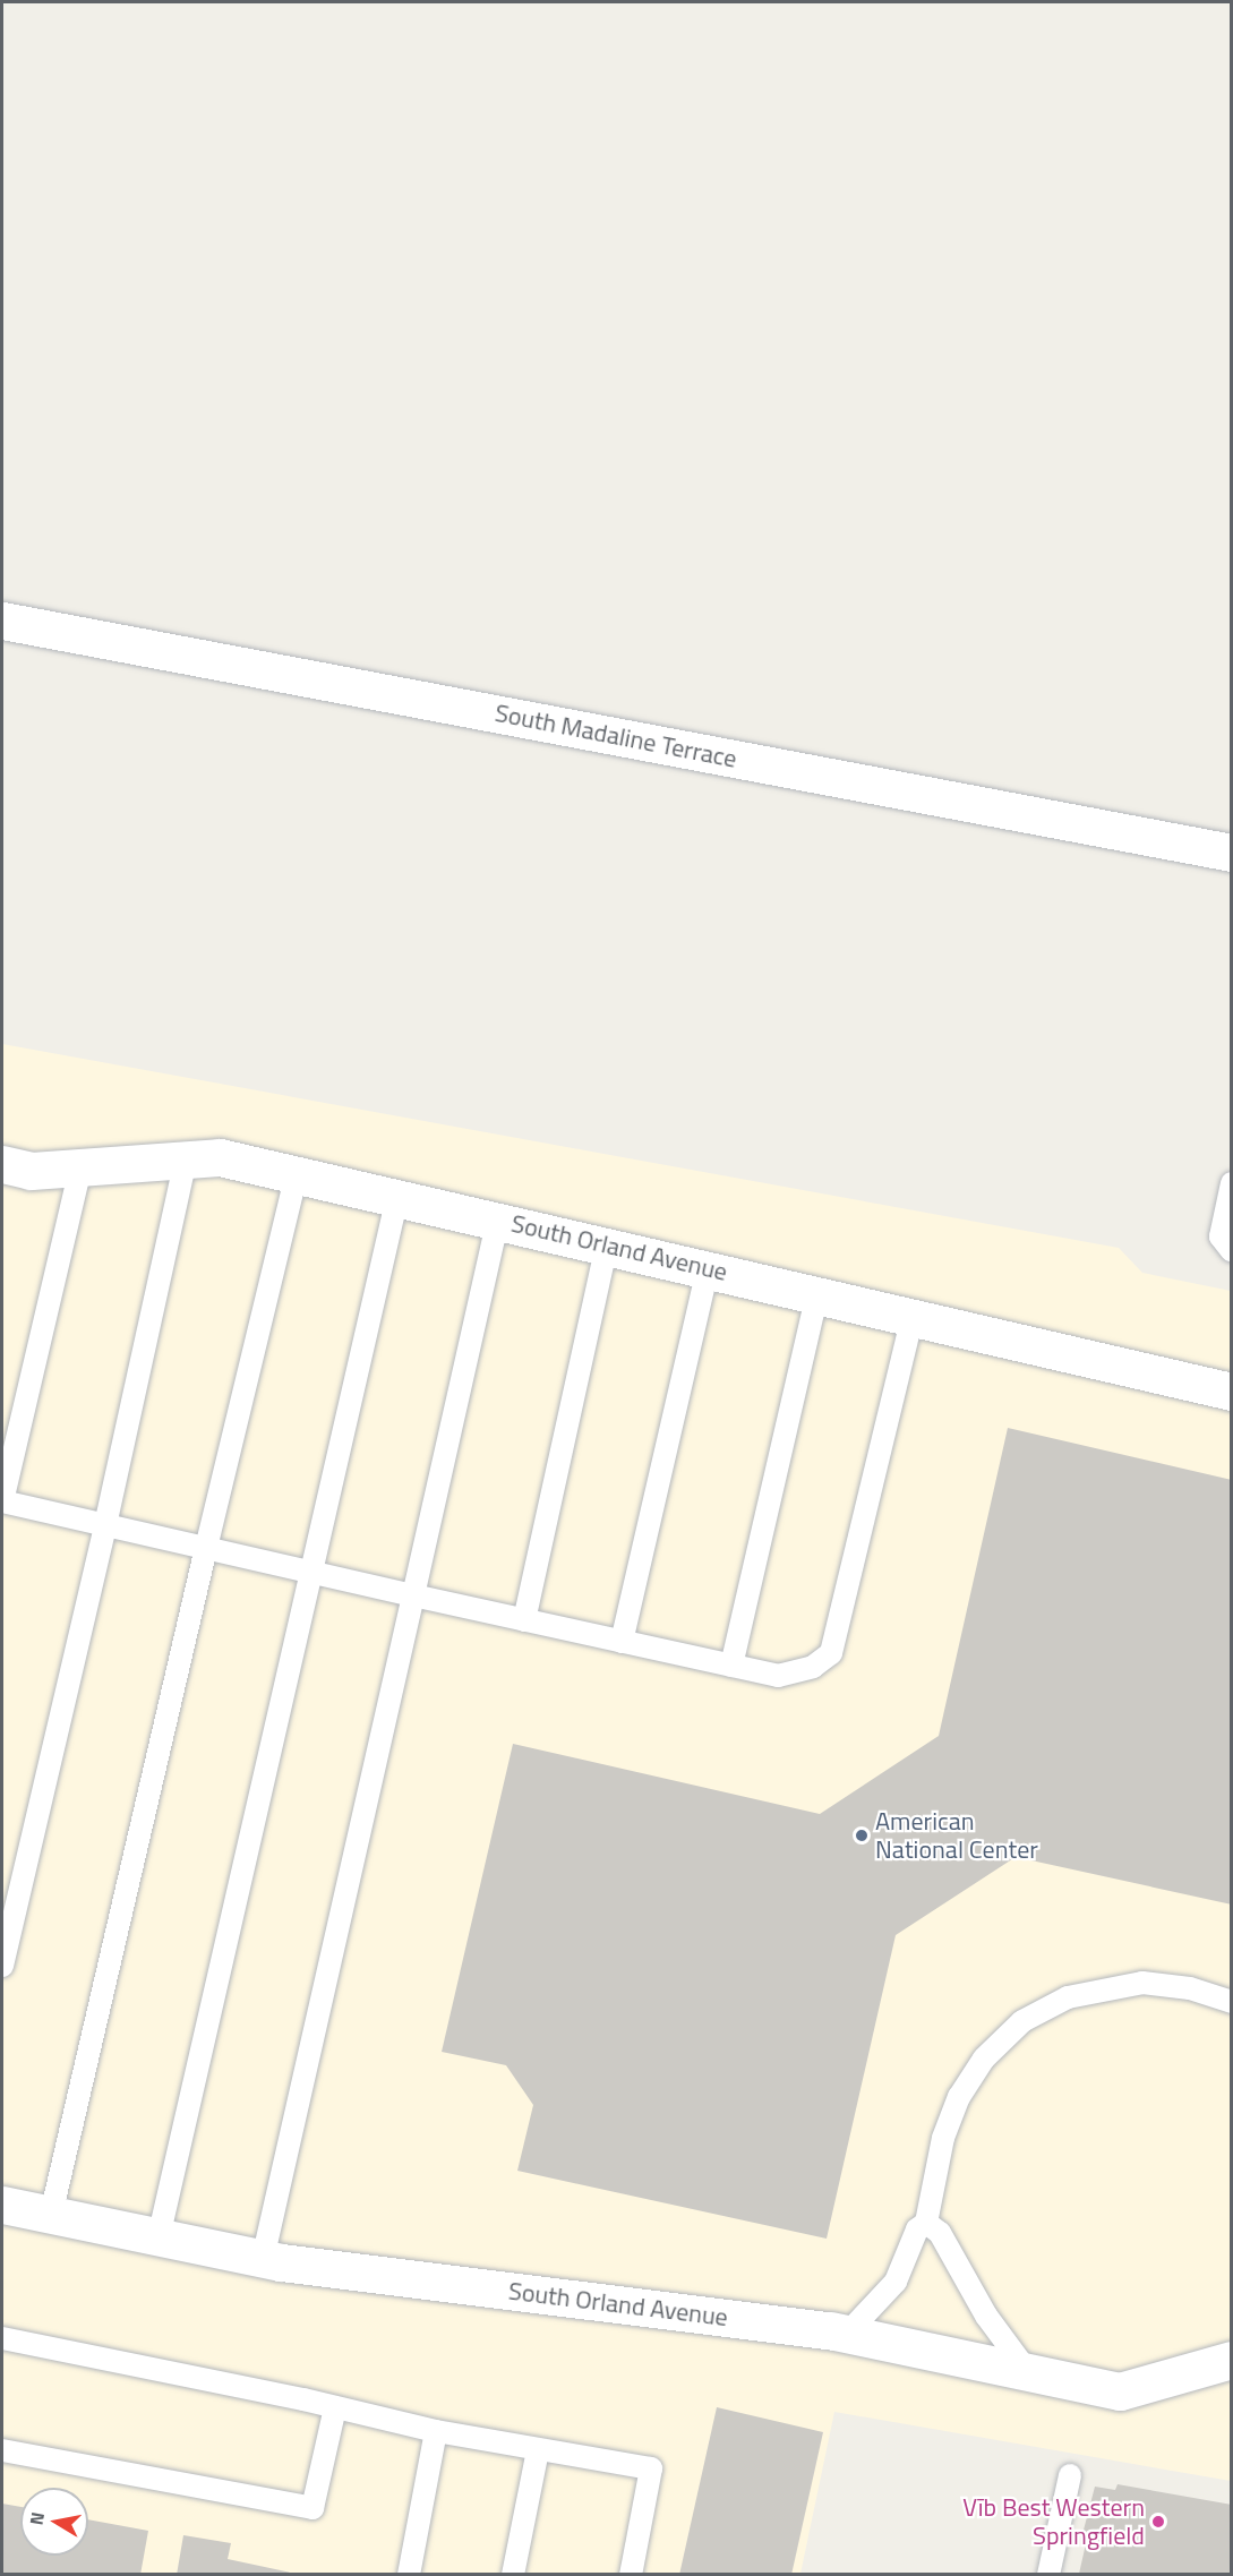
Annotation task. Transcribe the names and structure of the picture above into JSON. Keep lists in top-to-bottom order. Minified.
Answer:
{"streets":{"street":["South Madaline Terrace","South Orland Avenue"]},"places":["American National Center","Vīb Best Western Springfield"],"north":"left"}
